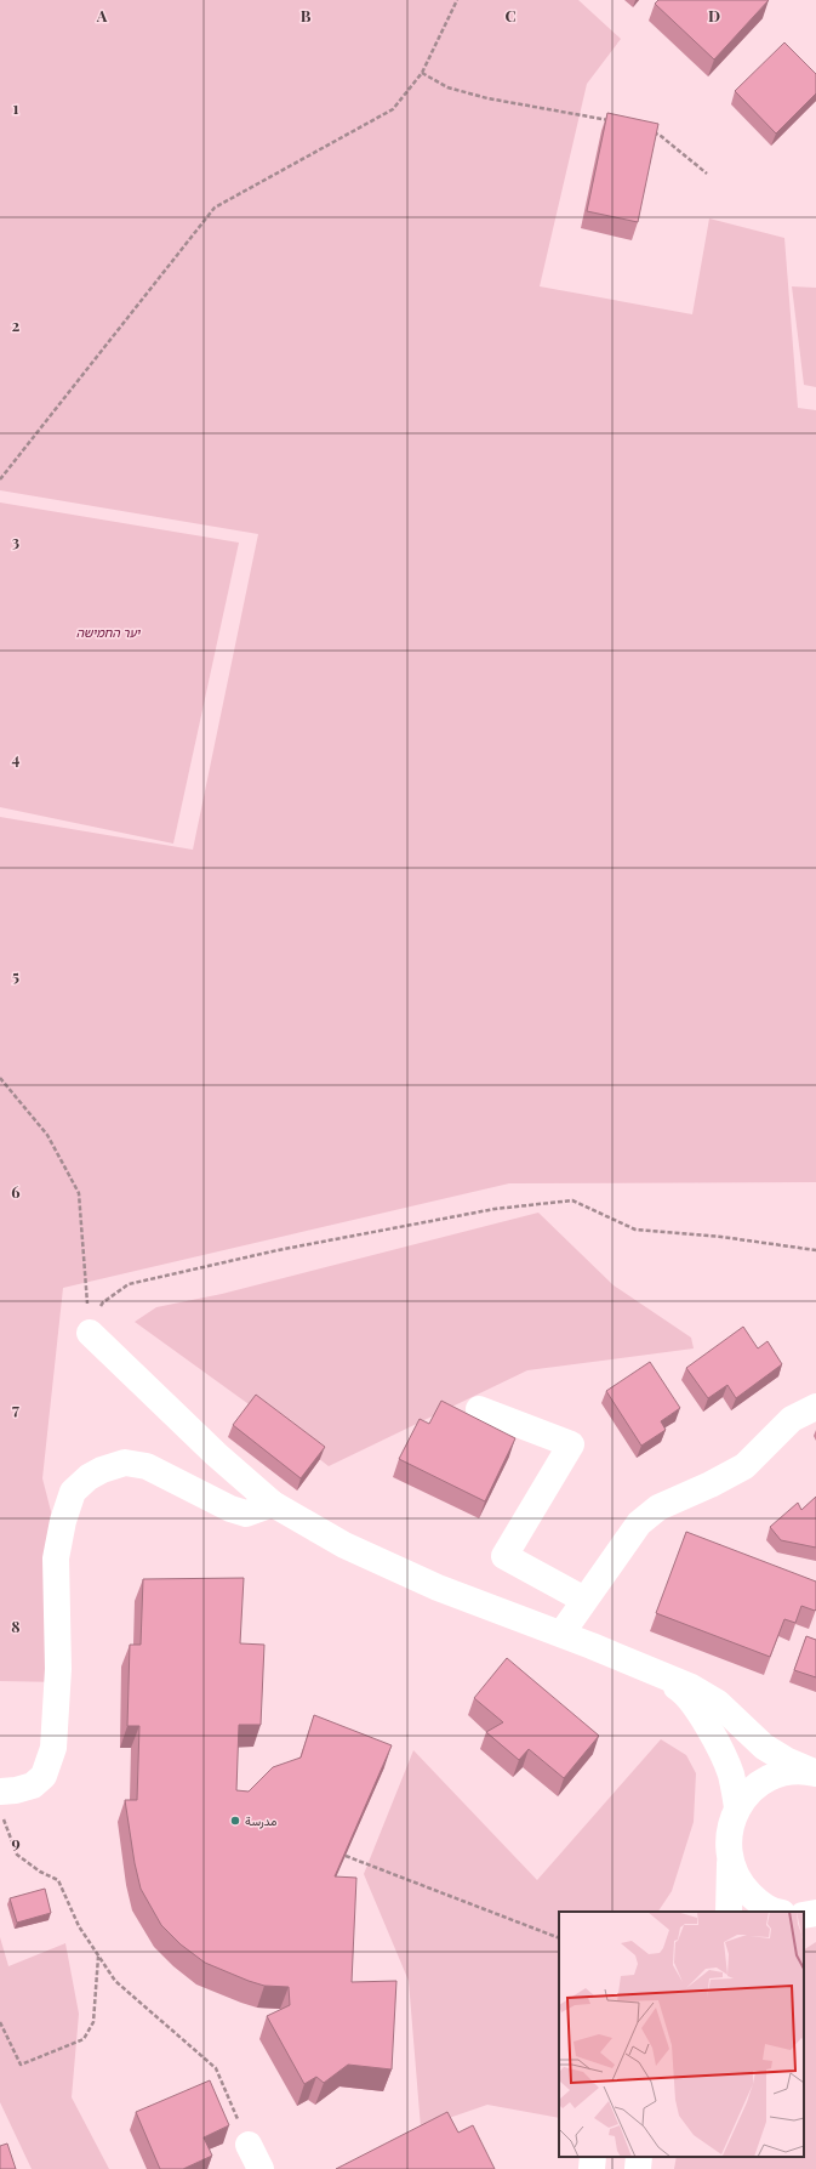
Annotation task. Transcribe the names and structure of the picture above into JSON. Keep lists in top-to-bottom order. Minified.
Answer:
{"parks":["יער החמישה"],"places":["مدرسة"],"grid":{"columns":["A","B","C","D"],"rows":["1","2","3","4","5","6","7","8","9"]}}
